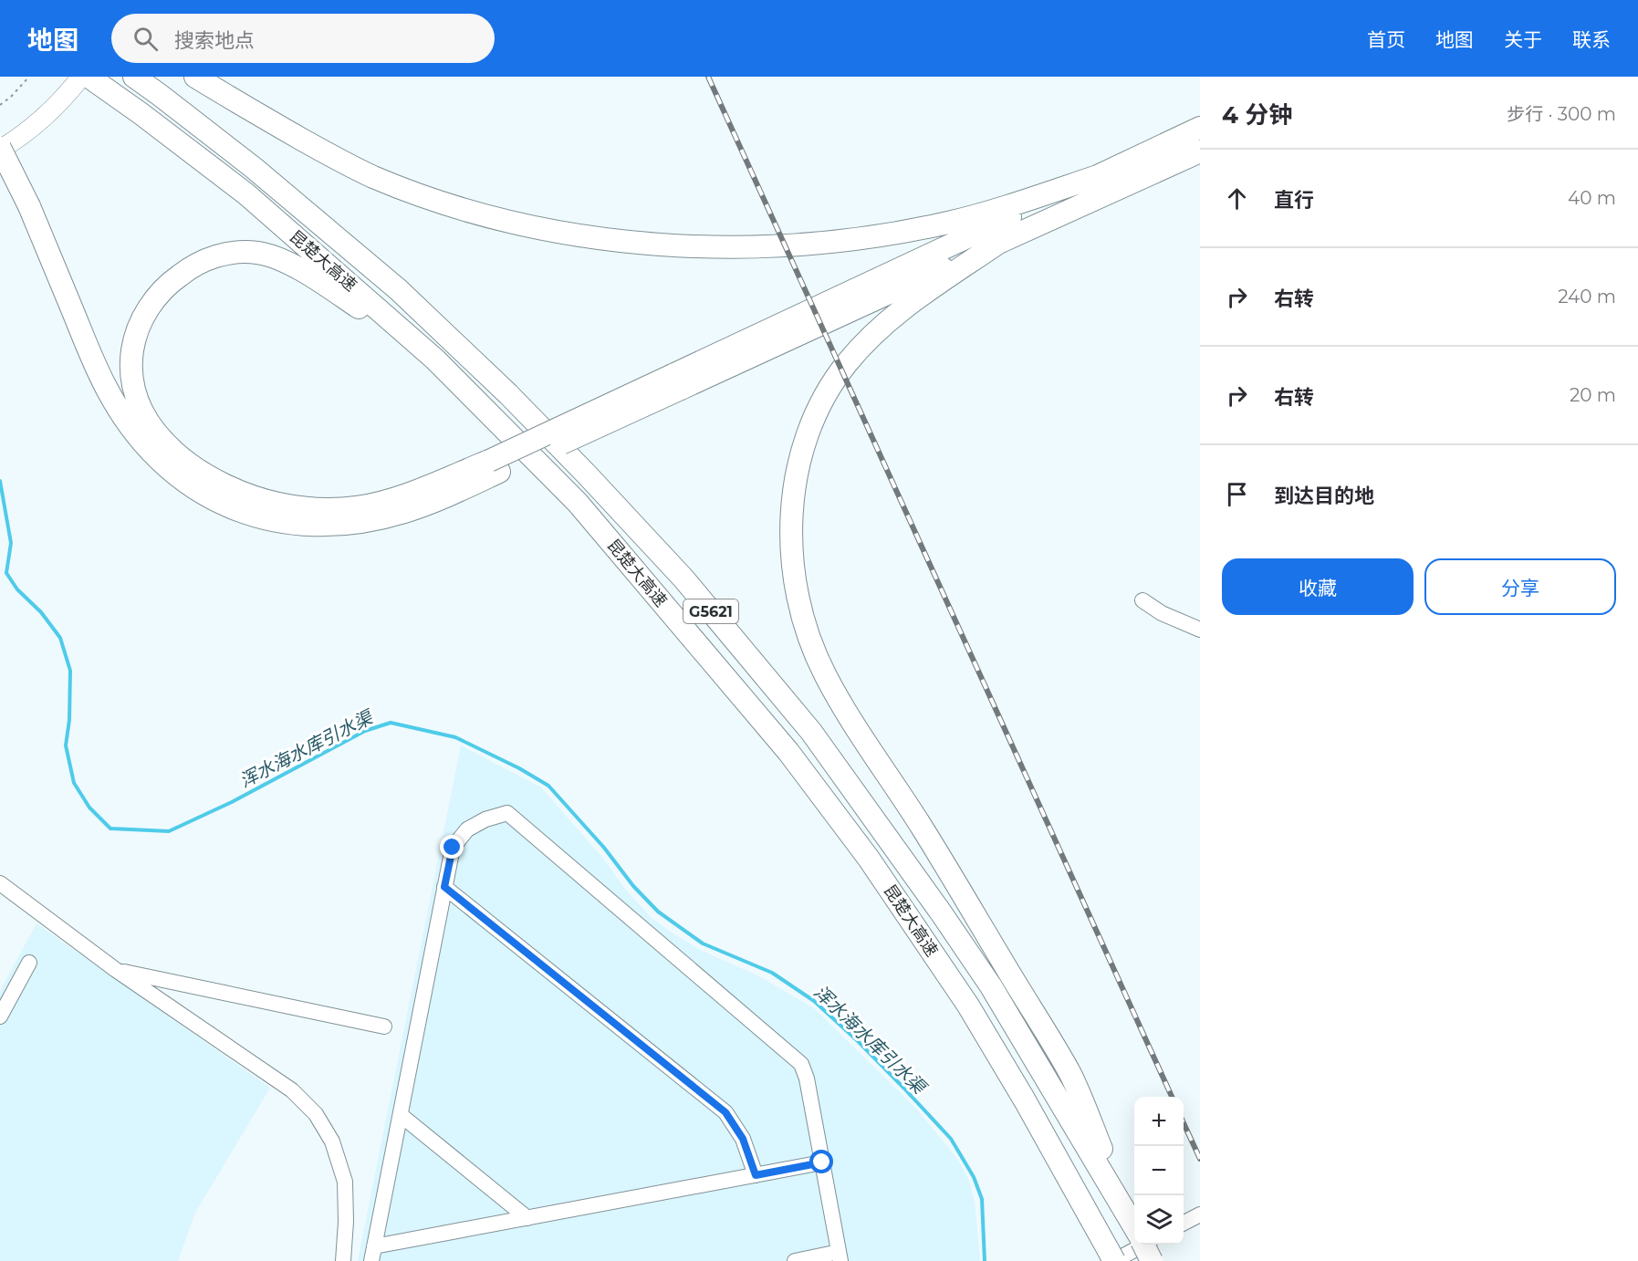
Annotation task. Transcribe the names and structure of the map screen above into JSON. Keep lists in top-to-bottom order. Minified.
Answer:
{"streets":{"highway":["昆楚大高速","G5621"]},"water":["浑水海水库引水渠"],"page":{"header":"地图","search":"搜索地点","nav":["首页","地图","关于","联系"],"heading":["4 分钟","步行 · 300 m"],"list":[["直行","40 m"],["右转","240 m"],["右转","20 m"],"到达目的地"],"buttons":["收藏","分享"],"map_buttons":["+","−"]}}
